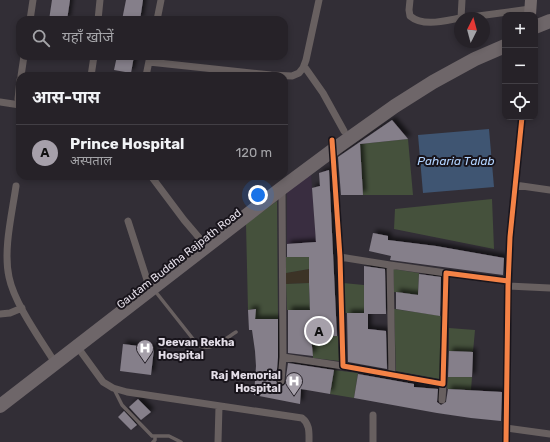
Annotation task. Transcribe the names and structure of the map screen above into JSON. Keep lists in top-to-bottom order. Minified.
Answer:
{"streets":{"highway":["Gautam Buddha Rajpath Road"]},"water":["Paharia Talab"],"places":{"hospital":["Jeevan Rekha Hospital","Raj Memorial Hospital"]},"north":"top","page":{"map_buttons":["+","−"],"search":"यहाँ खोजें","heading":"आस-पास","list":[{"mark":"A","name":"Prince Hospital","note":"अस्पताल","value":"120 m"}],"pins":"A"}}
